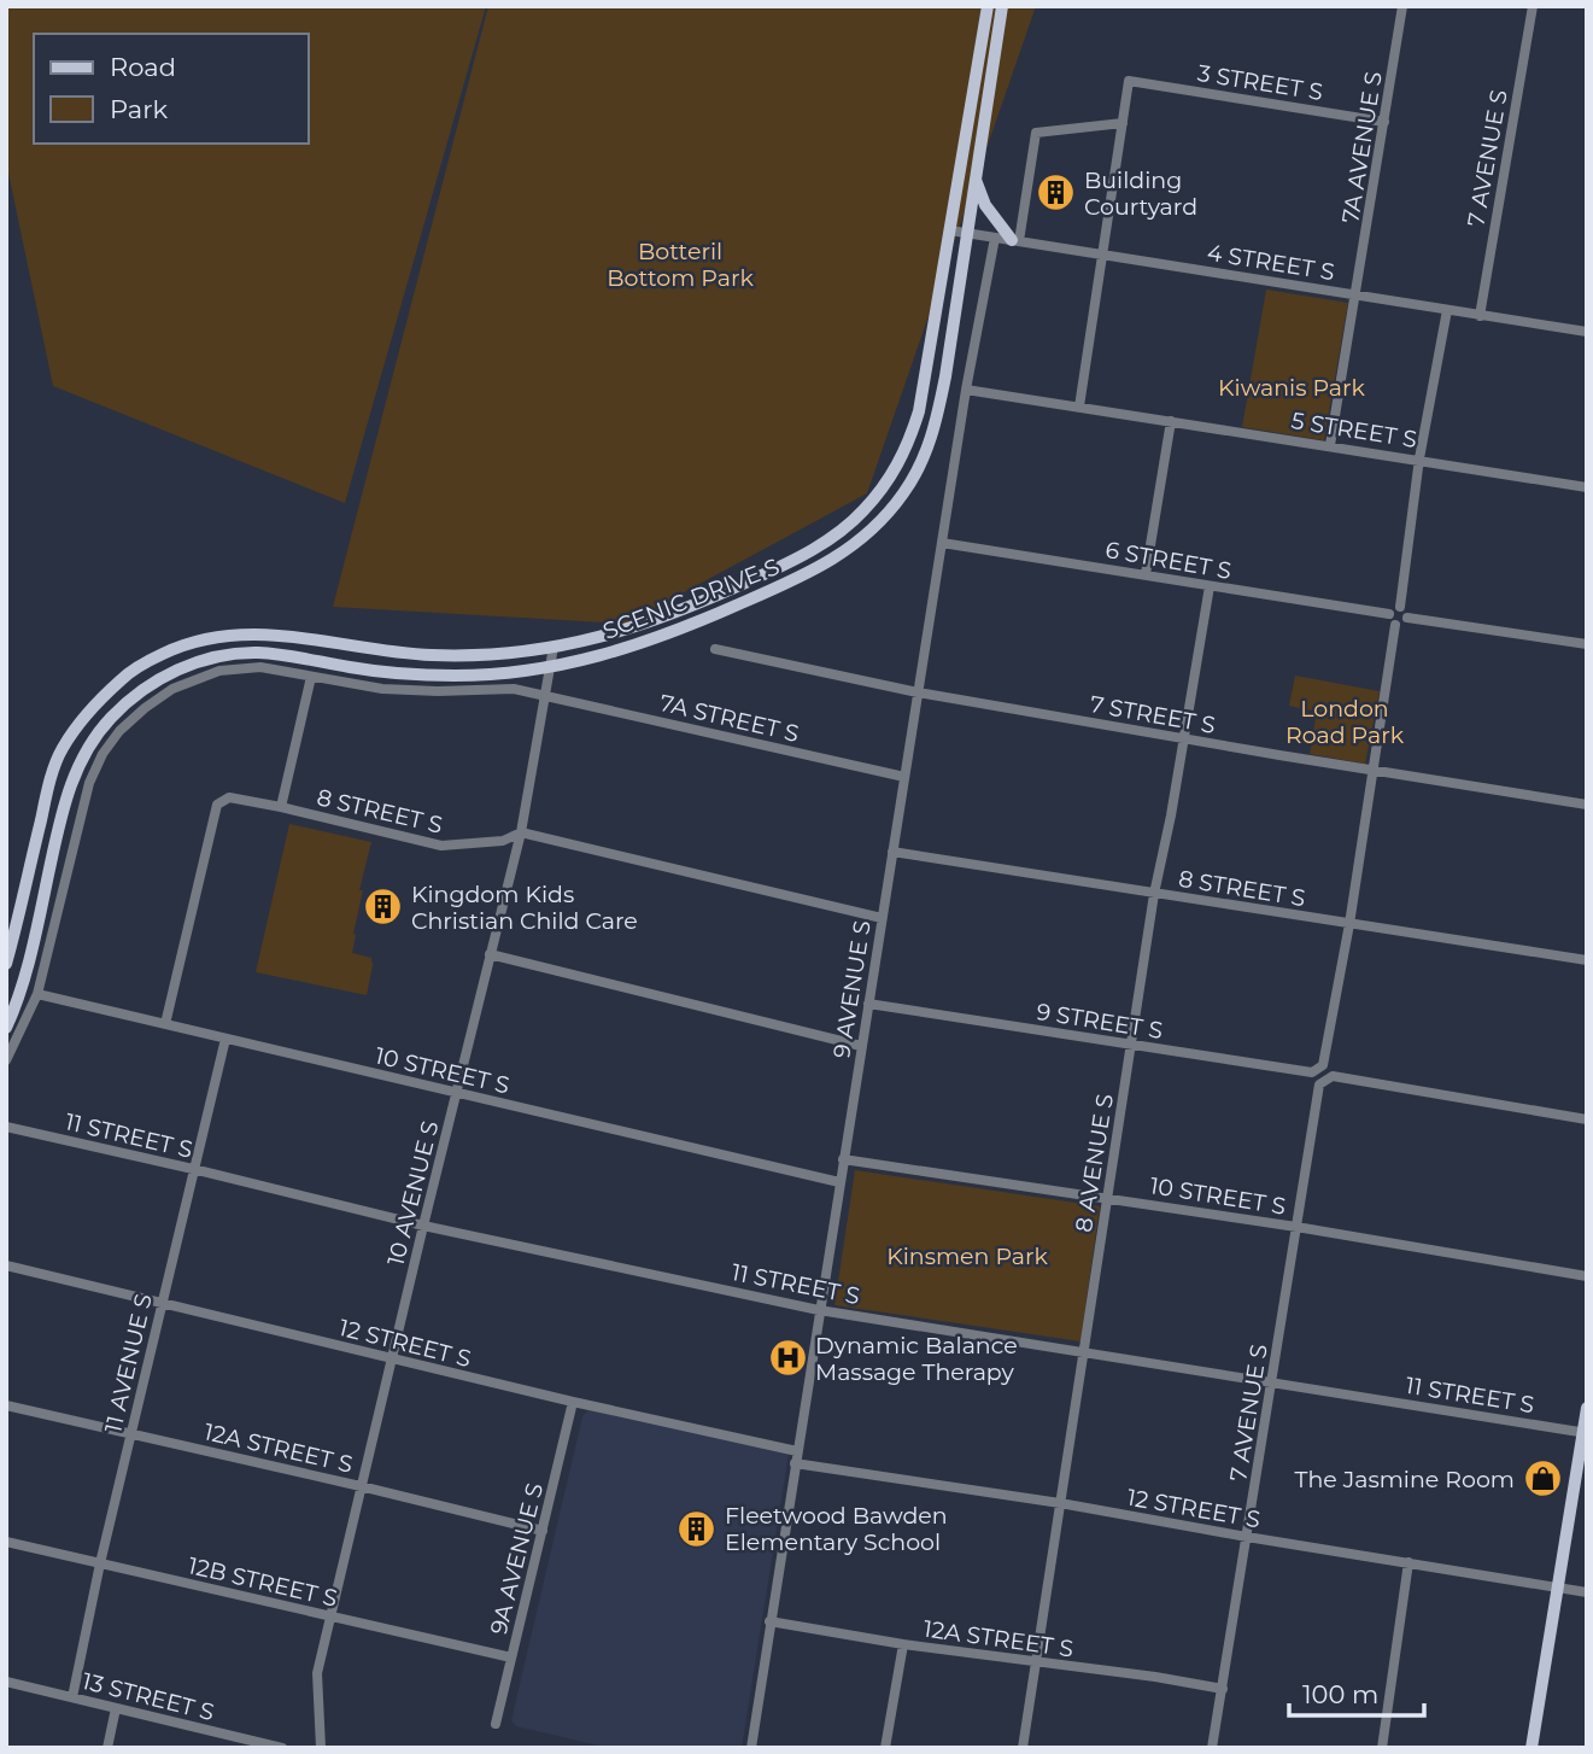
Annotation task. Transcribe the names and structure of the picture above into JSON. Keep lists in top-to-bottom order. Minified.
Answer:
{"streets":{"main road":["SCENIC DRIVE S"],"street":["3 STREET S","7A AVENUE S","7 AVENUE S","4 STREET S","5 STREET S","6 STREET S","7 STREET S","7A STREET S","8 STREET S","9 AVENUE S","9 STREET S","10 STREET S","11 STREET S","8 AVENUE S","10 AVENUE S","12 STREET S","11 AVENUE S","12A STREET S","9A AVENUE S","12B STREET S","13 STREET S"]},"crossings":[["3 STREET S","7A AVENUE S"],["7A AVENUE S","4 STREET S"],["7A AVENUE S","5 STREET S"],["7 AVENUE S","4 STREET S"],["7 AVENUE S","10 STREET S"],["7 AVENUE S","11 STREET S"],["7 AVENUE S","12 STREET S"],["7 AVENUE S","12A STREET S"],["4 STREET S","SCENIC DRIVE S"],["4 STREET S","9 AVENUE S"],["5 STREET S","9 AVENUE S"],["6 STREET S","9 AVENUE S"],["6 STREET S","8 AVENUE S"],["SCENIC DRIVE S","10 AVENUE S"],["7 STREET S","9 AVENUE S"],["7 STREET S","8 AVENUE S"],["7A STREET S","9 AVENUE S"],["7A STREET S","10 AVENUE S"],["8 STREET S","9 AVENUE S"],["8 STREET S","9 STREET S"],["8 STREET S","10 STREET S"],["8 STREET S","8 AVENUE S"],["8 STREET S","10 AVENUE S"],["9 AVENUE S","9 STREET S"],["9 AVENUE S","10 STREET S"],["9 AVENUE S","11 STREET S"],["9 AVENUE S","12 STREET S"],["9 AVENUE S","12A STREET S"],["9 STREET S","8 AVENUE S"],["10 STREET S","8 AVENUE S"],["10 STREET S","10 AVENUE S"],["10 STREET S","11 AVENUE S"],["11 STREET S","8 AVENUE S"],["11 STREET S","10 AVENUE S"],["11 STREET S","11 AVENUE S"],["8 AVENUE S","12 STREET S"],["8 AVENUE S","12A STREET S"],["10 AVENUE S","12 STREET S"],["10 AVENUE S","12A STREET S"],["10 AVENUE S","12B STREET S"],["12 STREET S","11 AVENUE S"],["12 STREET S","9A AVENUE S"],["11 AVENUE S","12A STREET S"],["11 AVENUE S","12B STREET S"],["11 AVENUE S","13 STREET S"],["12A STREET S","9A AVENUE S"],["9A AVENUE S","12B STREET S"]],"parks":["Botteril Bottom Park","Kiwanis Park","London Road Park","Kinsmen Park"],"places":{"building":["Building Courtyard","Kingdom Kids Christian Child Care","Fleetwood Bawden Elementary School"],"hospital":["Dynamic Balance Massage Therapy"],"shop":["The Jasmine Room"]},"legend":["Road","Park"],"scale_bar":"100 m"}
